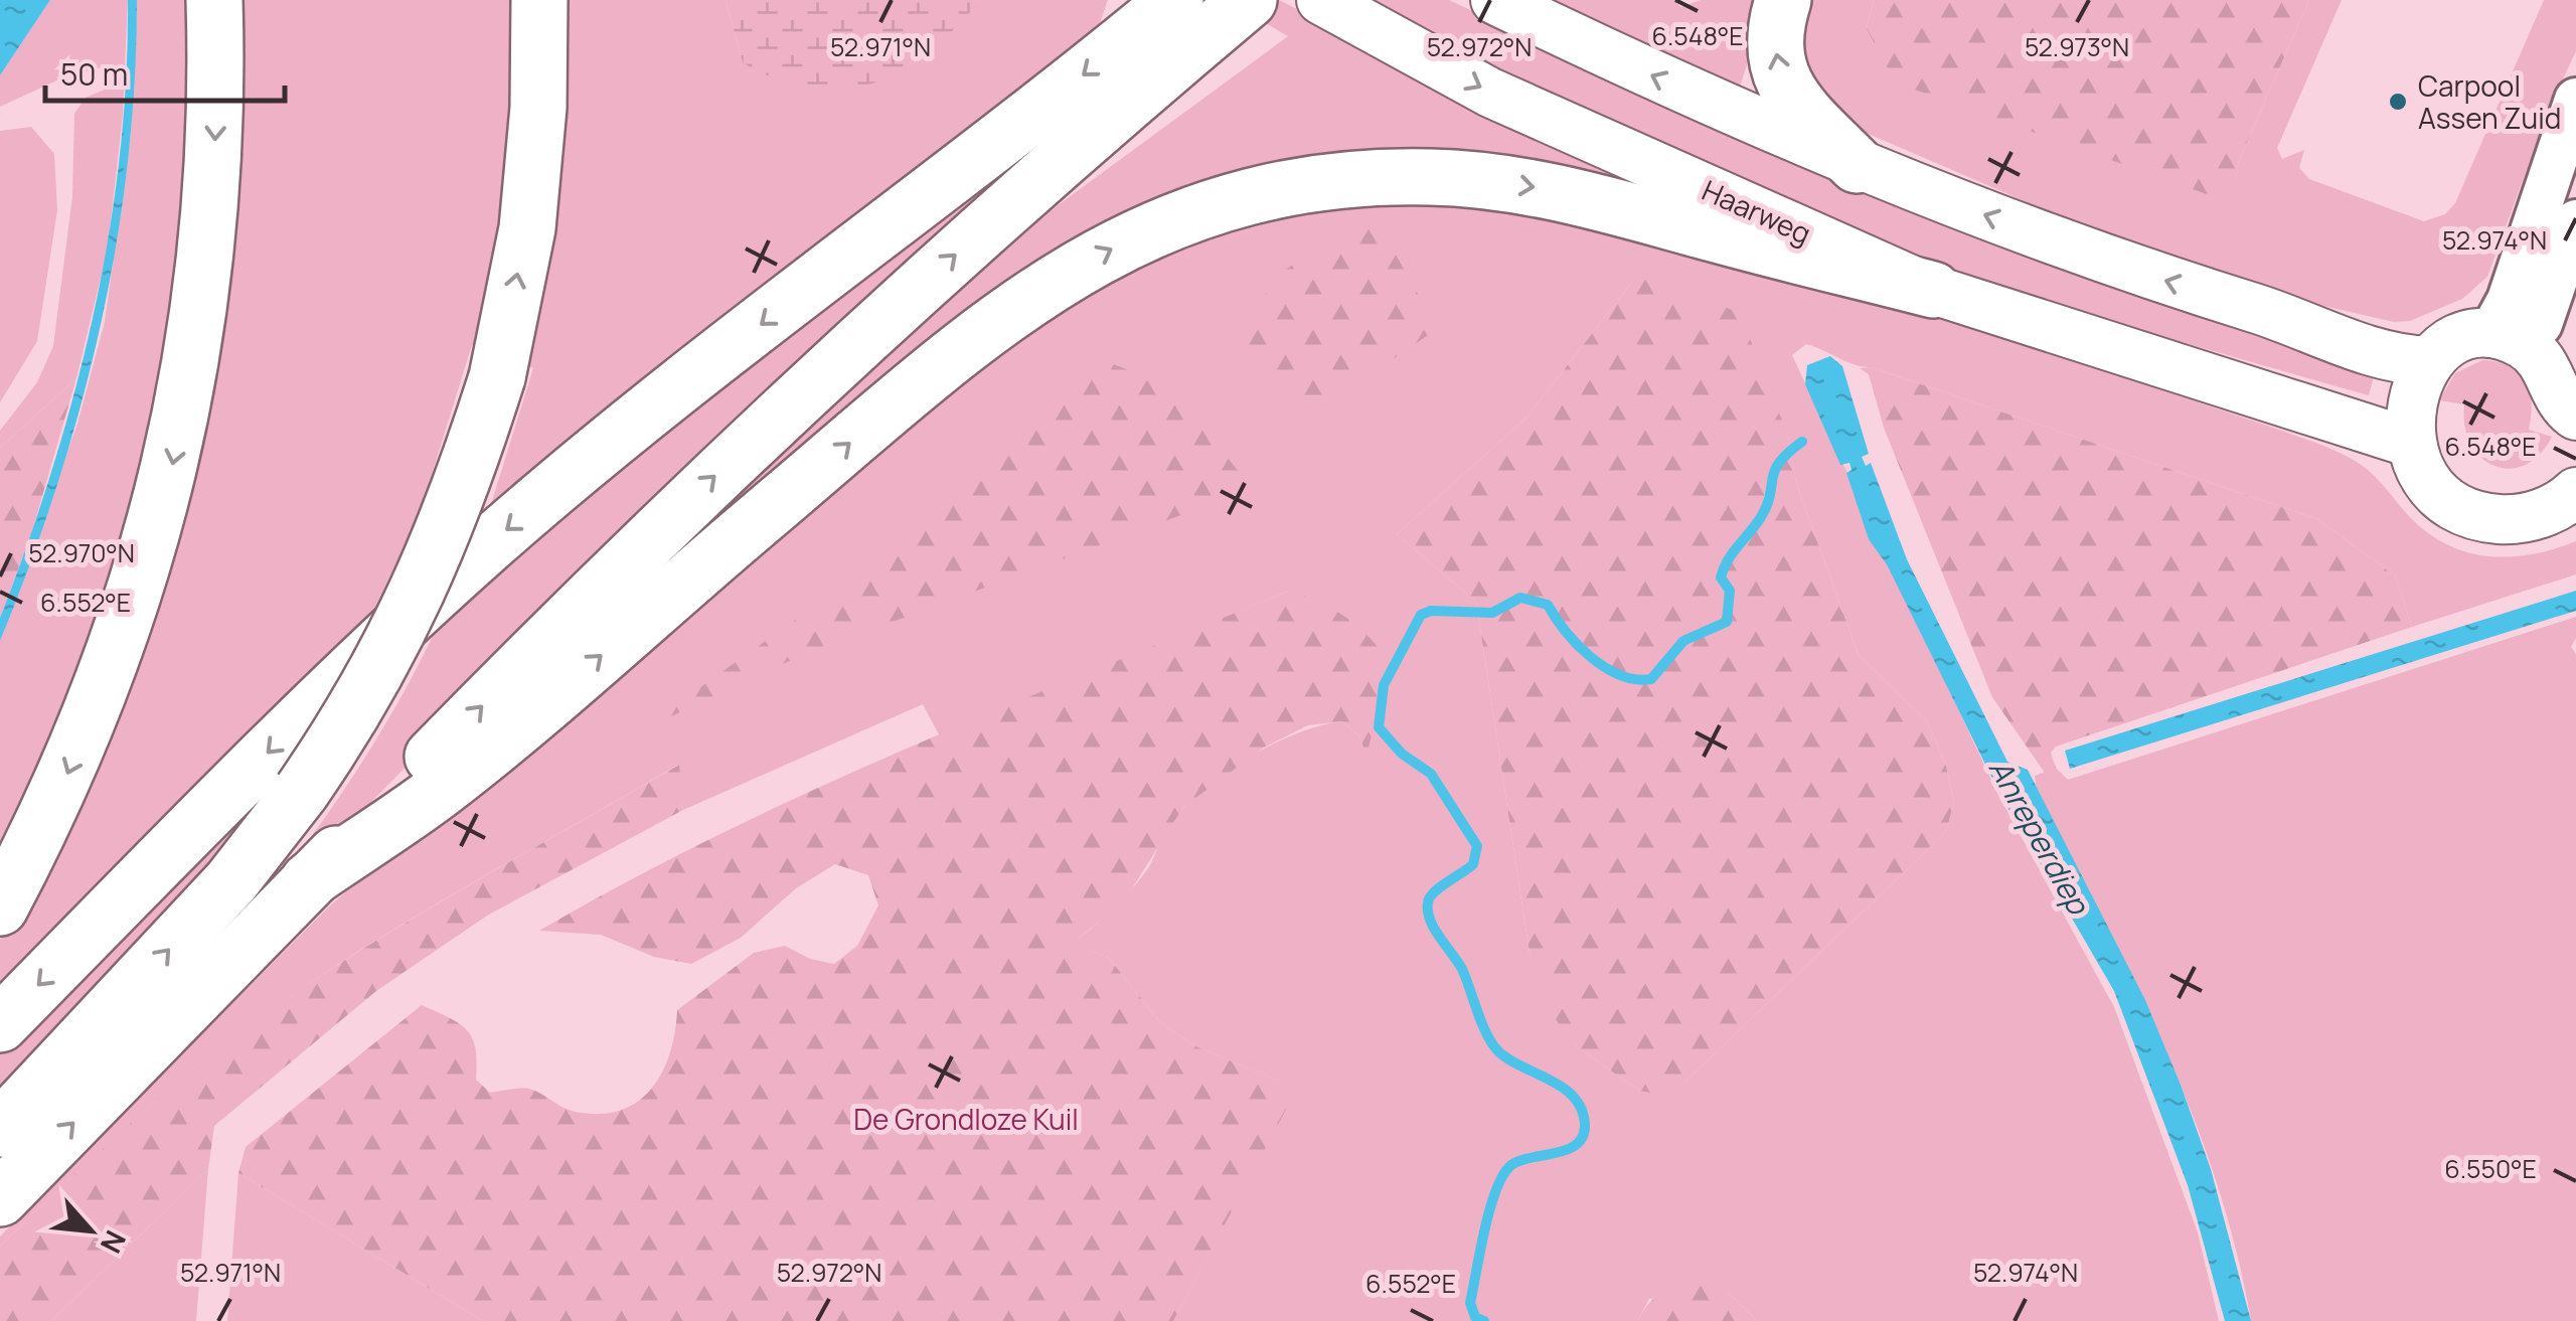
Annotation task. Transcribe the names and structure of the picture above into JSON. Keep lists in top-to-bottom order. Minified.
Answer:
{"streets":{"main road":["Haarweg"]},"water":["Anreperdiep"],"parks":["De Grondloze Kuil"],"places":["Carpool Assen Zuid"],"scale_bar":"50 m","north":"bottom right","coordinates":["6.548°E","52.971°N","52.972°N","52.973°N","52.974°N","52.970°N","6.552°E","6.550°E"]}
